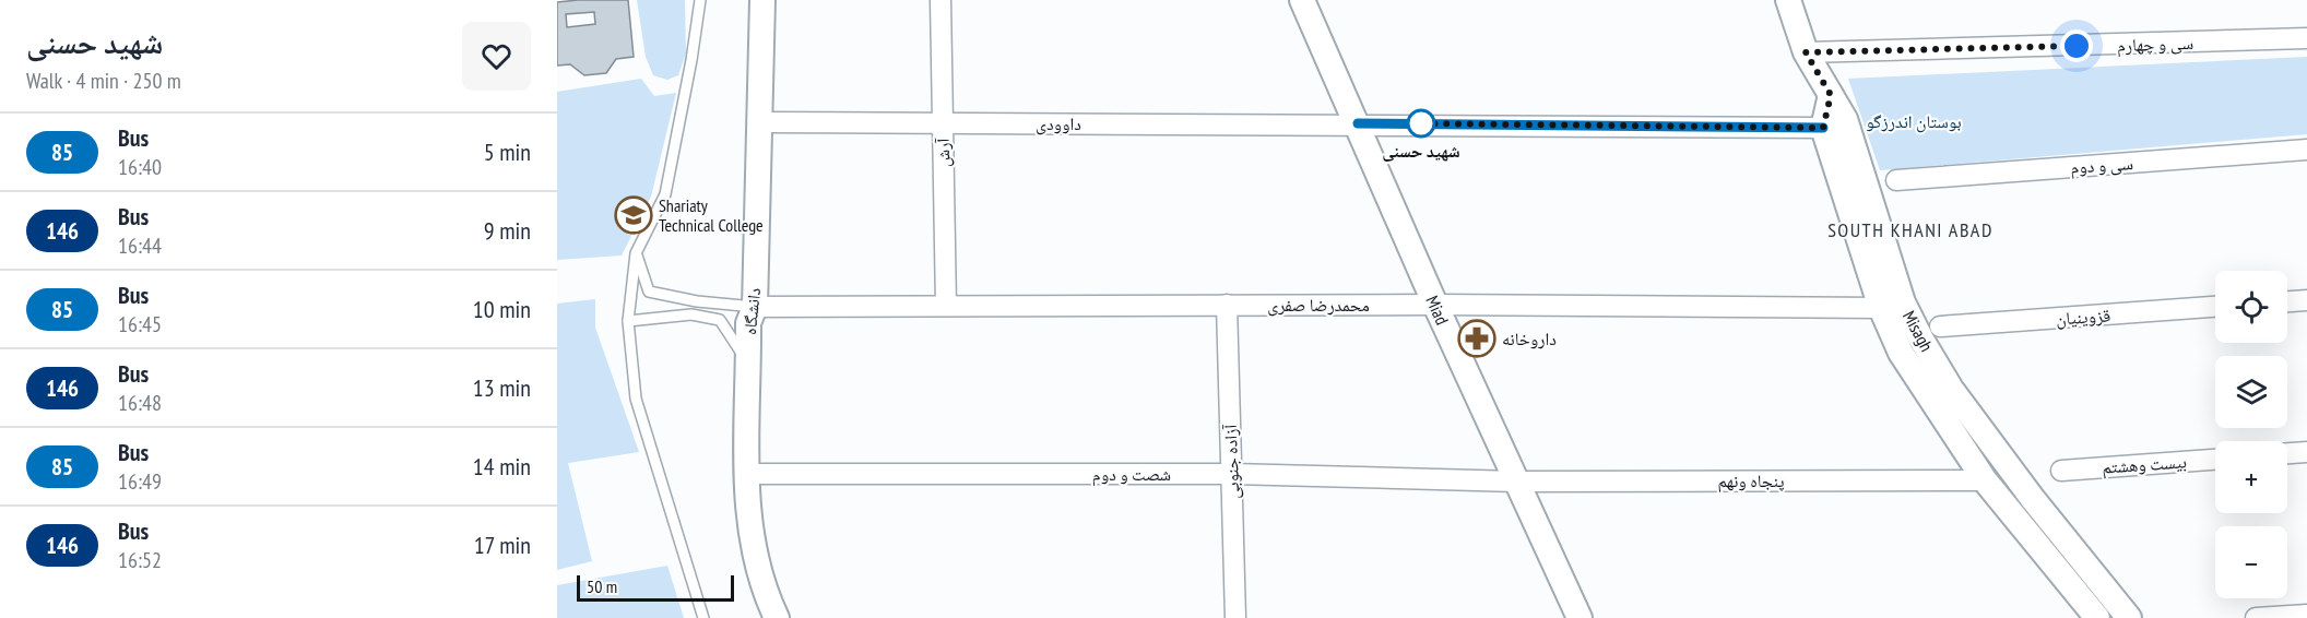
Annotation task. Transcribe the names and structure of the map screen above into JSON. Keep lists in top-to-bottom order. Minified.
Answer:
{"streets":{"street":["سی و چهارم","داوودی","آرش","سی و دوم","محمدرضا صفری","Miad","دانشگاه","قزوینیان","Misagh","آزاده جنوبی","بیست وهشتم","شصت و دوم","پنجاه ونهم"]},"crossings":[["سی و چهارم","Misagh"],["داوودی","آرش"],["داوودی","Miad"],["داوودی","دانشگاه"],["داوودی","Misagh"],["آرش","محمدرضا صفری"],["محمدرضا صفری","Miad"],["محمدرضا صفری","دانشگاه"],["محمدرضا صفری","Misagh"],["محمدرضا صفری","آزاده جنوبی"],["Miad","شصت و دوم"],["Miad","پنجاه ونهم"],["دانشگاه","شصت و دوم"],["Misagh","پنجاه ونهم"],["آزاده جنوبی","شصت و دوم"],["شصت و دوم","پنجاه ونهم"]],"districts":["SOUTH KHANI ABAD"],"parks":["بوستان اندرزگو"],"places":{"other":["شهید حسنی"],"school or university":["Shariaty Technical College"],"pharmacy":["داروخانه"]},"lines":["bus line 85"],"scale_bar":"50 m","page":{"heading":["شهید حسنی","Walk · 4 min · 250 m"],"list":[{"mark":"85","name":"Bus","note":"16:40","value":"5 min"},{"mark":"146","name":"Bus","note":"16:44","value":"9 min"},{"mark":"85","name":"Bus","note":"16:45","value":"10 min"},{"mark":"146","name":"Bus","note":"16:48","value":"13 min"},{"mark":"85","name":"Bus","note":"16:49","value":"14 min"},{"mark":"146","name":"Bus","note":"16:52","value":"17 min"}],"map_buttons":["+","−"],"scale":"50 m"}}
